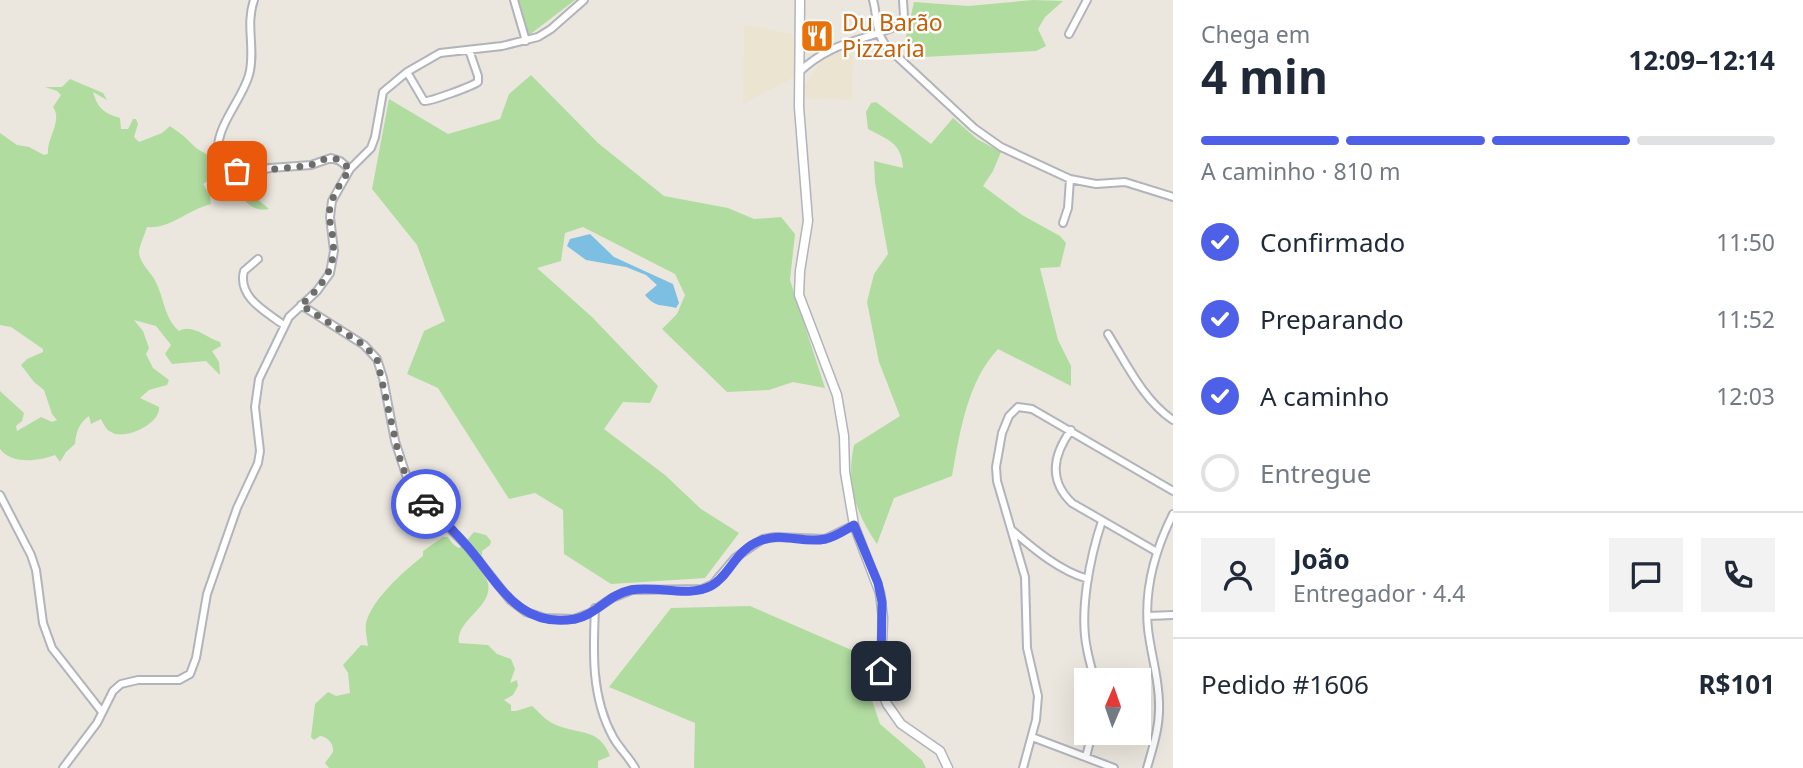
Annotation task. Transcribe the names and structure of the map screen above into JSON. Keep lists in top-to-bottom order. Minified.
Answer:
{"places":{"restaurant":["Du Barão Pizzaria"]},"north":"top","page":{"heading":["4 min","Chega em","12:09–12:14"],"panel":["João","Entregador · 4.4","Pedido #1606","R$101"],"bar":"A caminho · 810 m","list":[["Confirmado","11:50"],["Preparando","11:52"],["A caminho","12:03"],"Entregue"]}}
